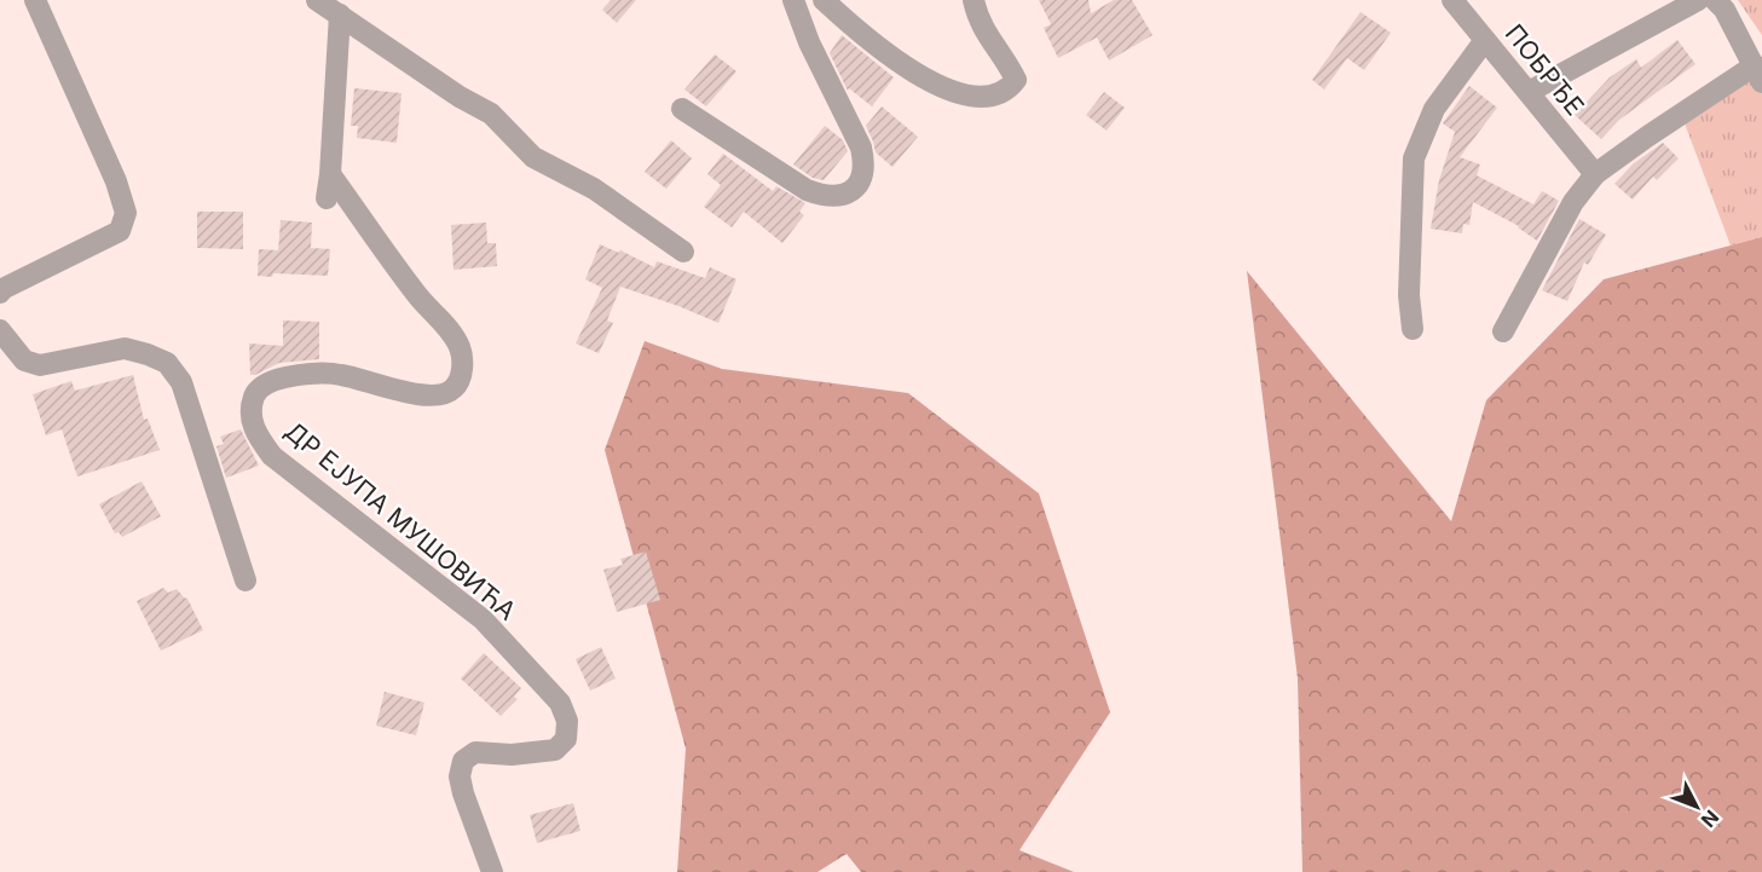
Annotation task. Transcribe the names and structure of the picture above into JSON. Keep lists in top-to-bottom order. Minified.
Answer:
{"streets":{"street":["ПОБРЂЕ","ДР ЕЈУПА МУШОВИЋА"]},"north":"bottom right"}
